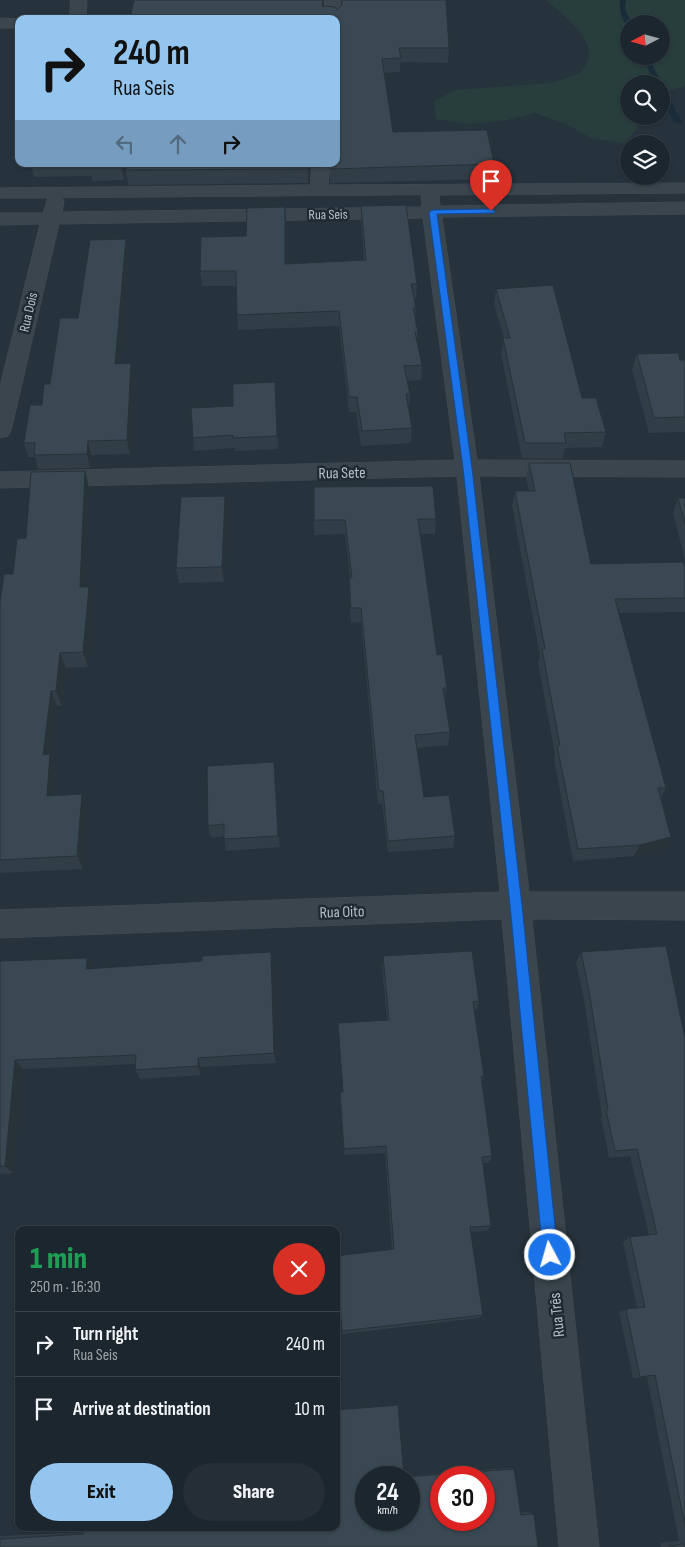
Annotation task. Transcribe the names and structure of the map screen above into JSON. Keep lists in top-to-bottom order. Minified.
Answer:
{"streets":{"street":["Rua Seis","Rua Dois","Rua Sete","Rua Oito","Rua Três"]},"crossings":[["Rua Seis","Rua Dois"],["Rua Seis","Rua Três"],["Rua Sete","Rua Três"],["Rua Oito","Rua Três"]],"north":"left","page":{"turn":["240 m","Rua Seis"],"heading":["1 min","250 m · 16:30"],"list":[{"name":"Turn right","note":"Rua Seis","value":"240 m"},{"name":"Arrive at destination","value":"10 m"}],"buttons":["Exit","Share"],"speed":"24 km/h","limit":"30"}}
